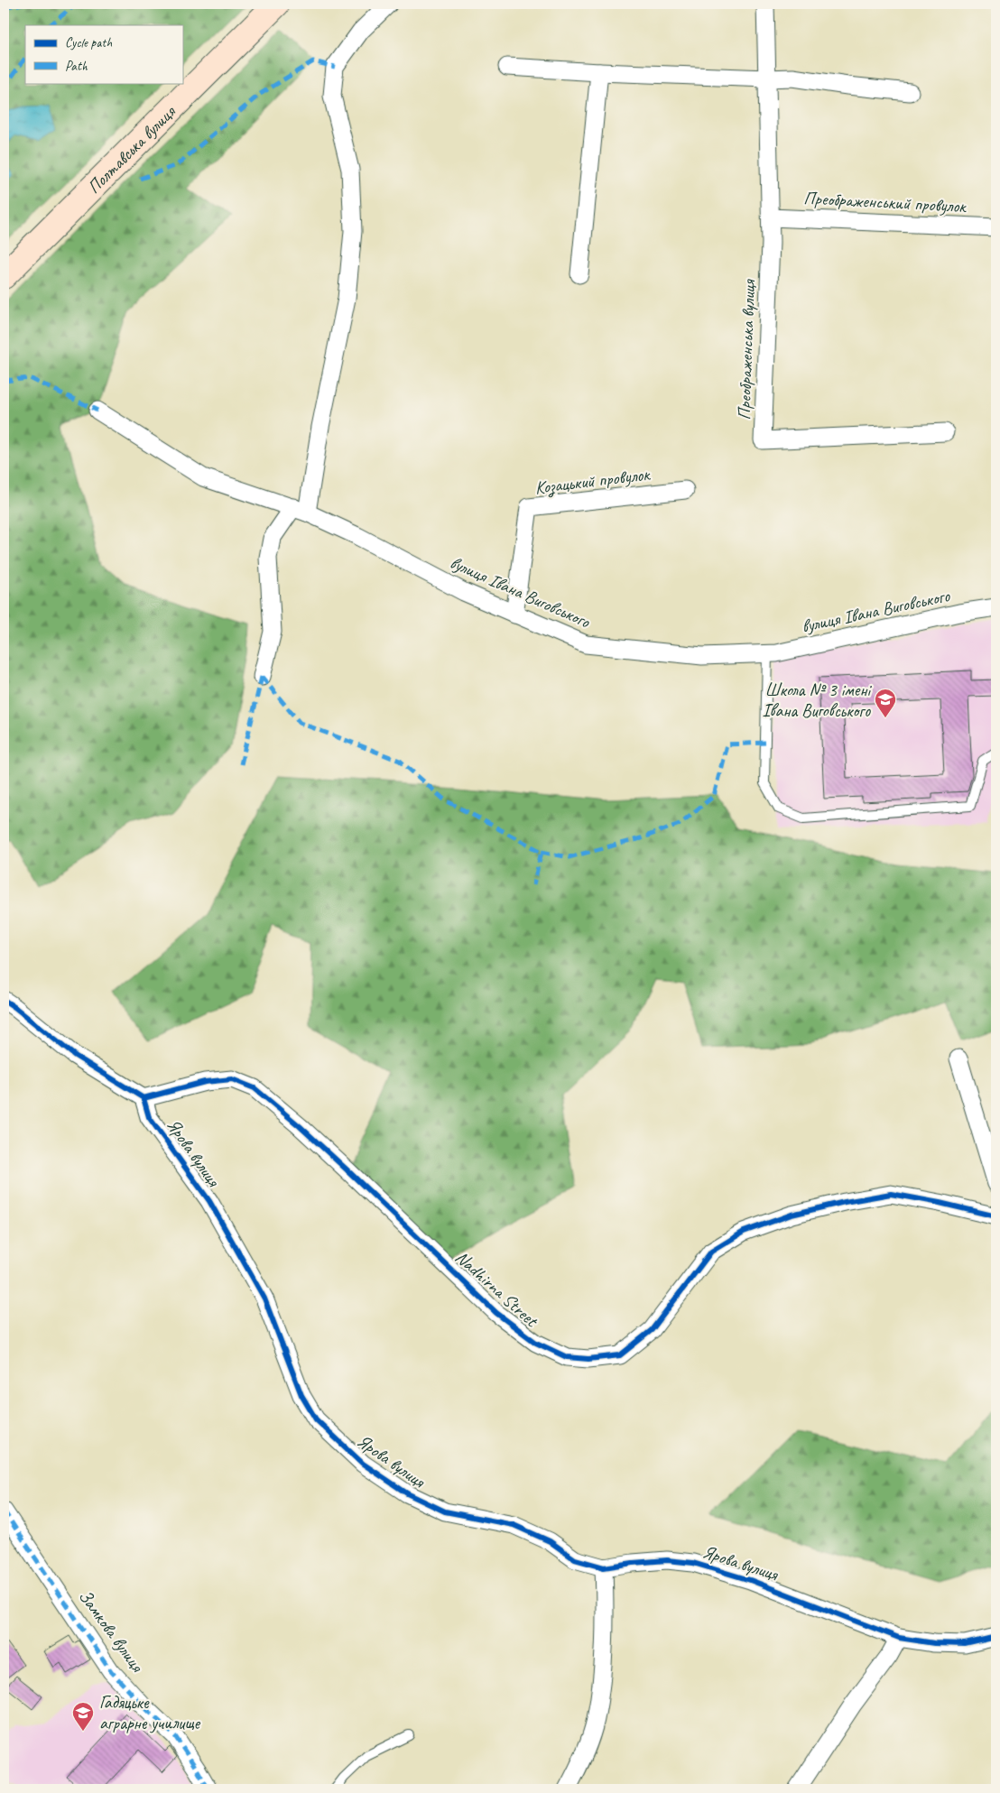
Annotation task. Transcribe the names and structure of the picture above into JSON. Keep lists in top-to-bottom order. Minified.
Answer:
{"streets":{"main road":["Полтавська вулиця"],"street":["Преображенський провулок","Преображенська вулиця","Козацький провулок","вулиця Івана Виговського","Ярова вулиця","Nadhirna Street","Замкова вулиця"]},"crossings":[["Преображенський провулок","Преображенська вулиця"],["Козацький провулок","вулиця Івана Виговського"],["Ярова вулиця","Nadhirna Street"]],"places":{"school or university":["Школа № 3 імені Івана Виговського","Гадяцьке аграрне училище"]},"legend":["Cycle path","Path"]}
